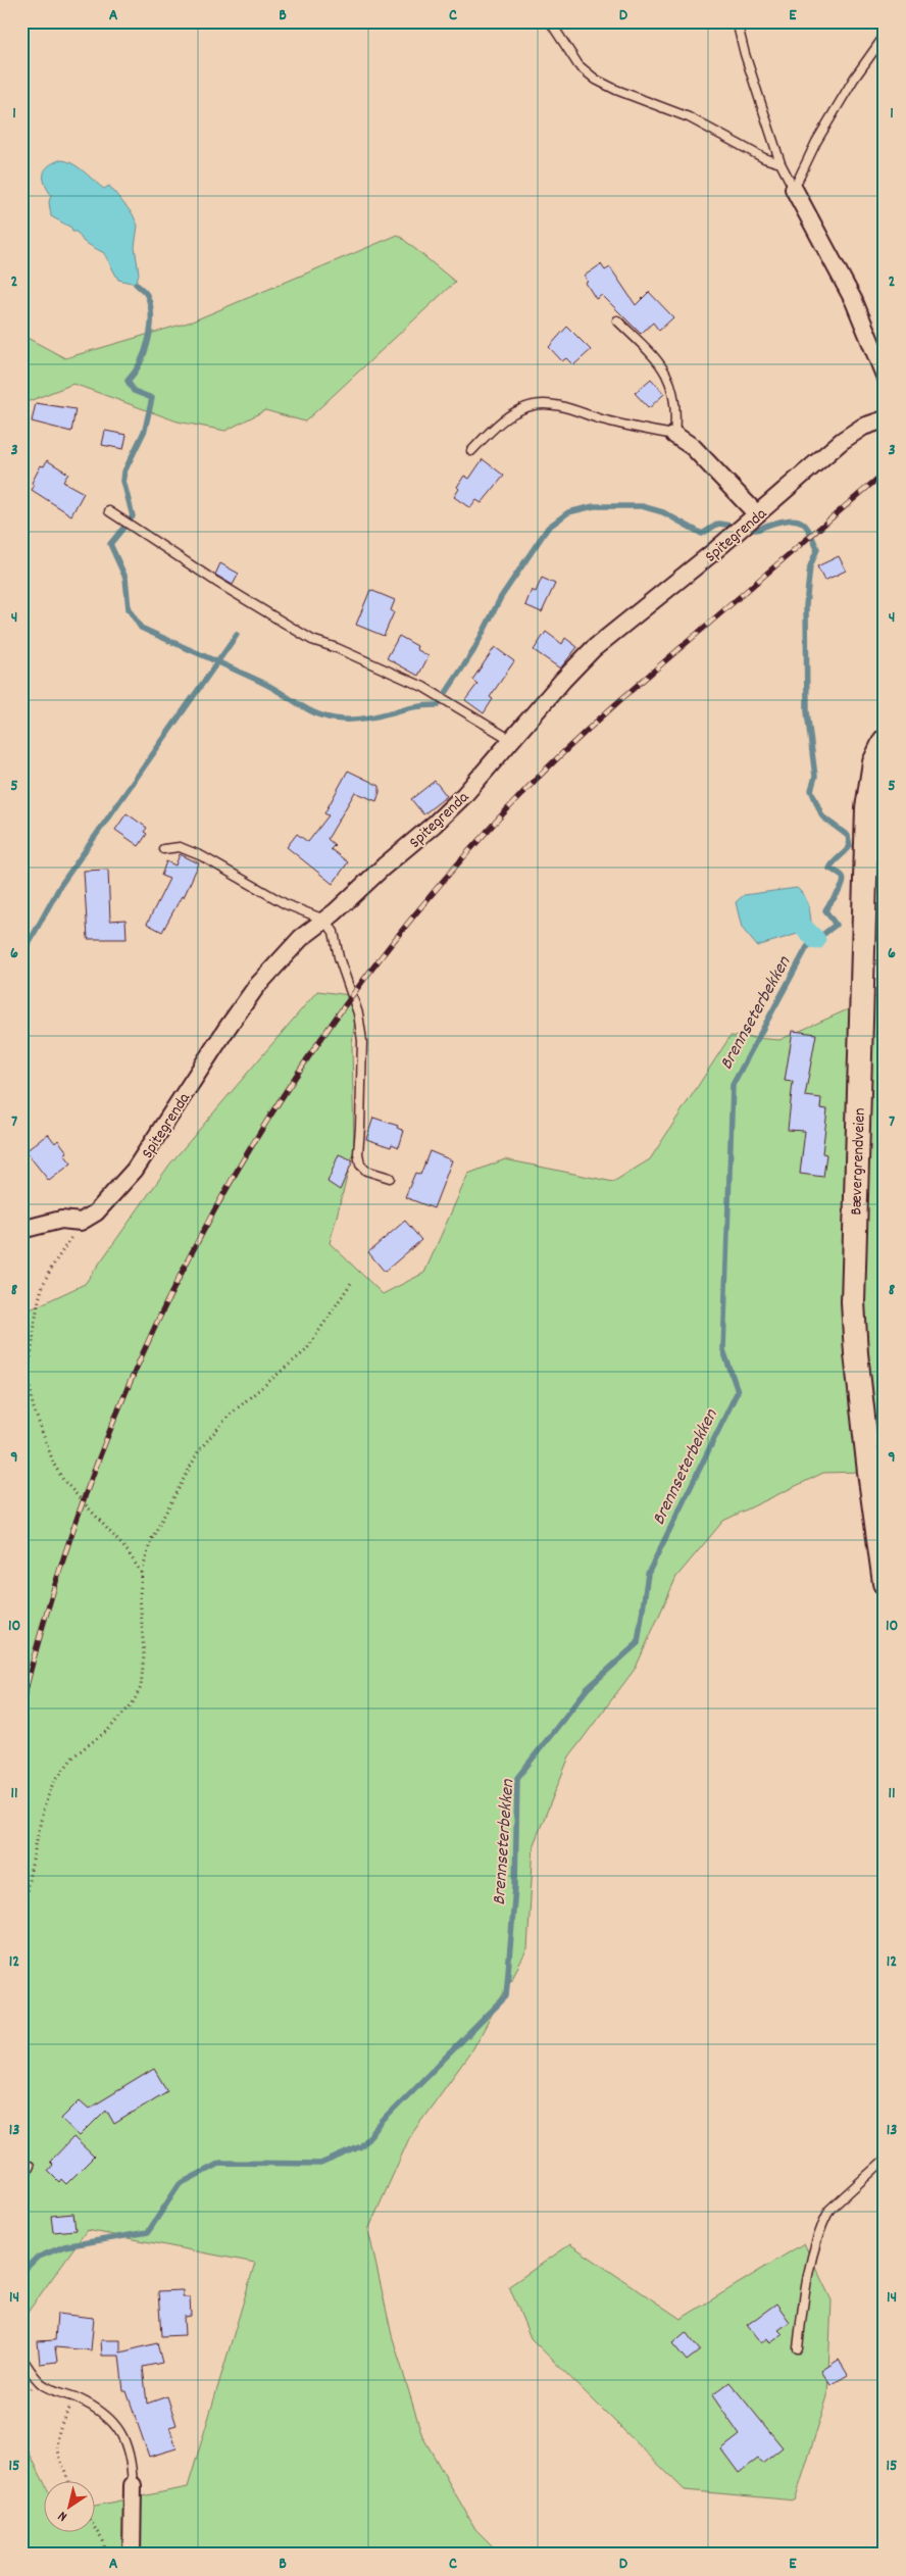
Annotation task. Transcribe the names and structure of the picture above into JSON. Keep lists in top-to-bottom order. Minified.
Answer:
{"streets":{"main road":["Bævergrendveien"],"street":["Spitegrenda"]},"water":["Brennseterbekken"],"north":"bottom left","grid":{"columns":["A","B","C","D","E"],"rows":["1","2","3","4","5","6","7","8","9","10","11","12","13","14","15"]}}
